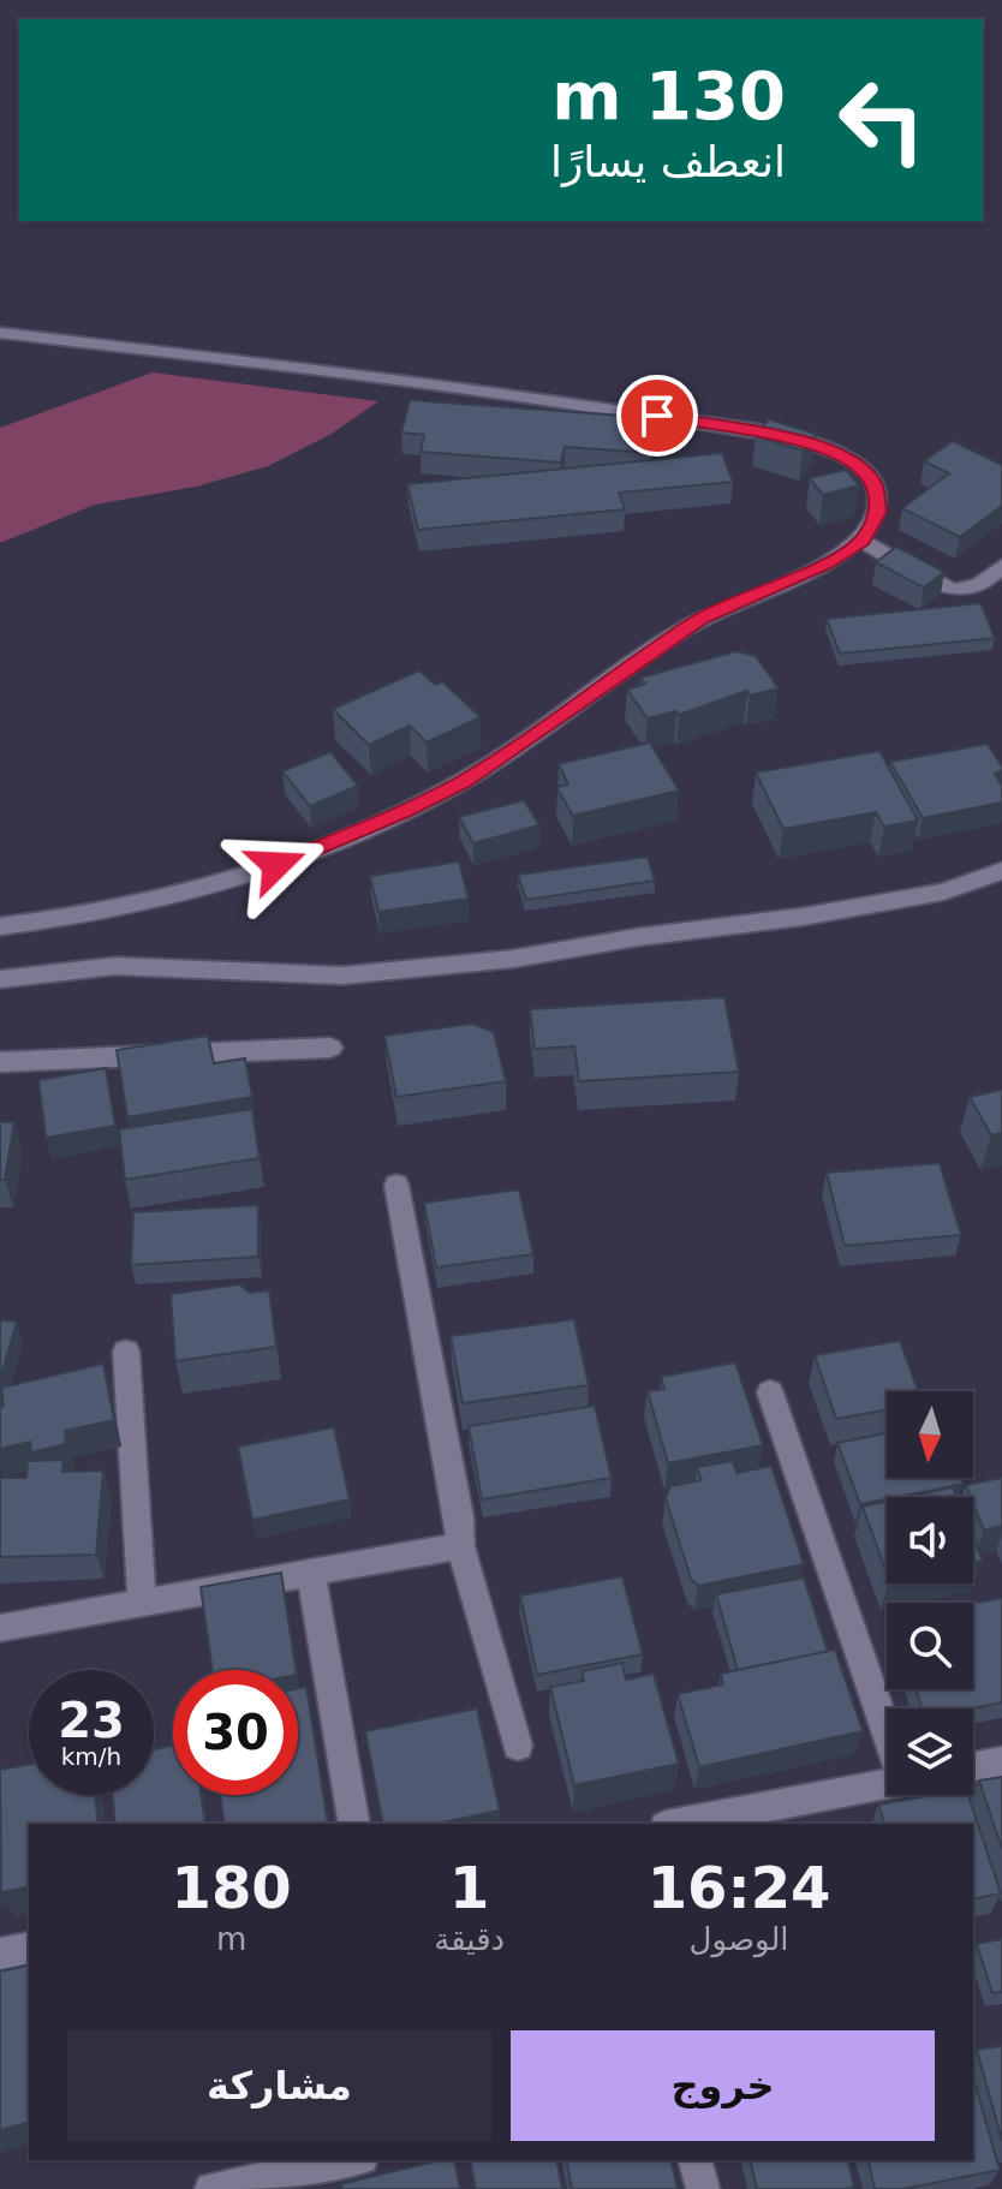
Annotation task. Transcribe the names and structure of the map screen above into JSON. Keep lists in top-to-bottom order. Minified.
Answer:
{"north":"bottom","page":{"turn":["130 m","انعطف يسارًا"],"speed":"23 km/h","limit":"30","eta":["16:24","الوصول","1","دقيقة","180","m"],"buttons":["خروج","مشاركة"]}}
